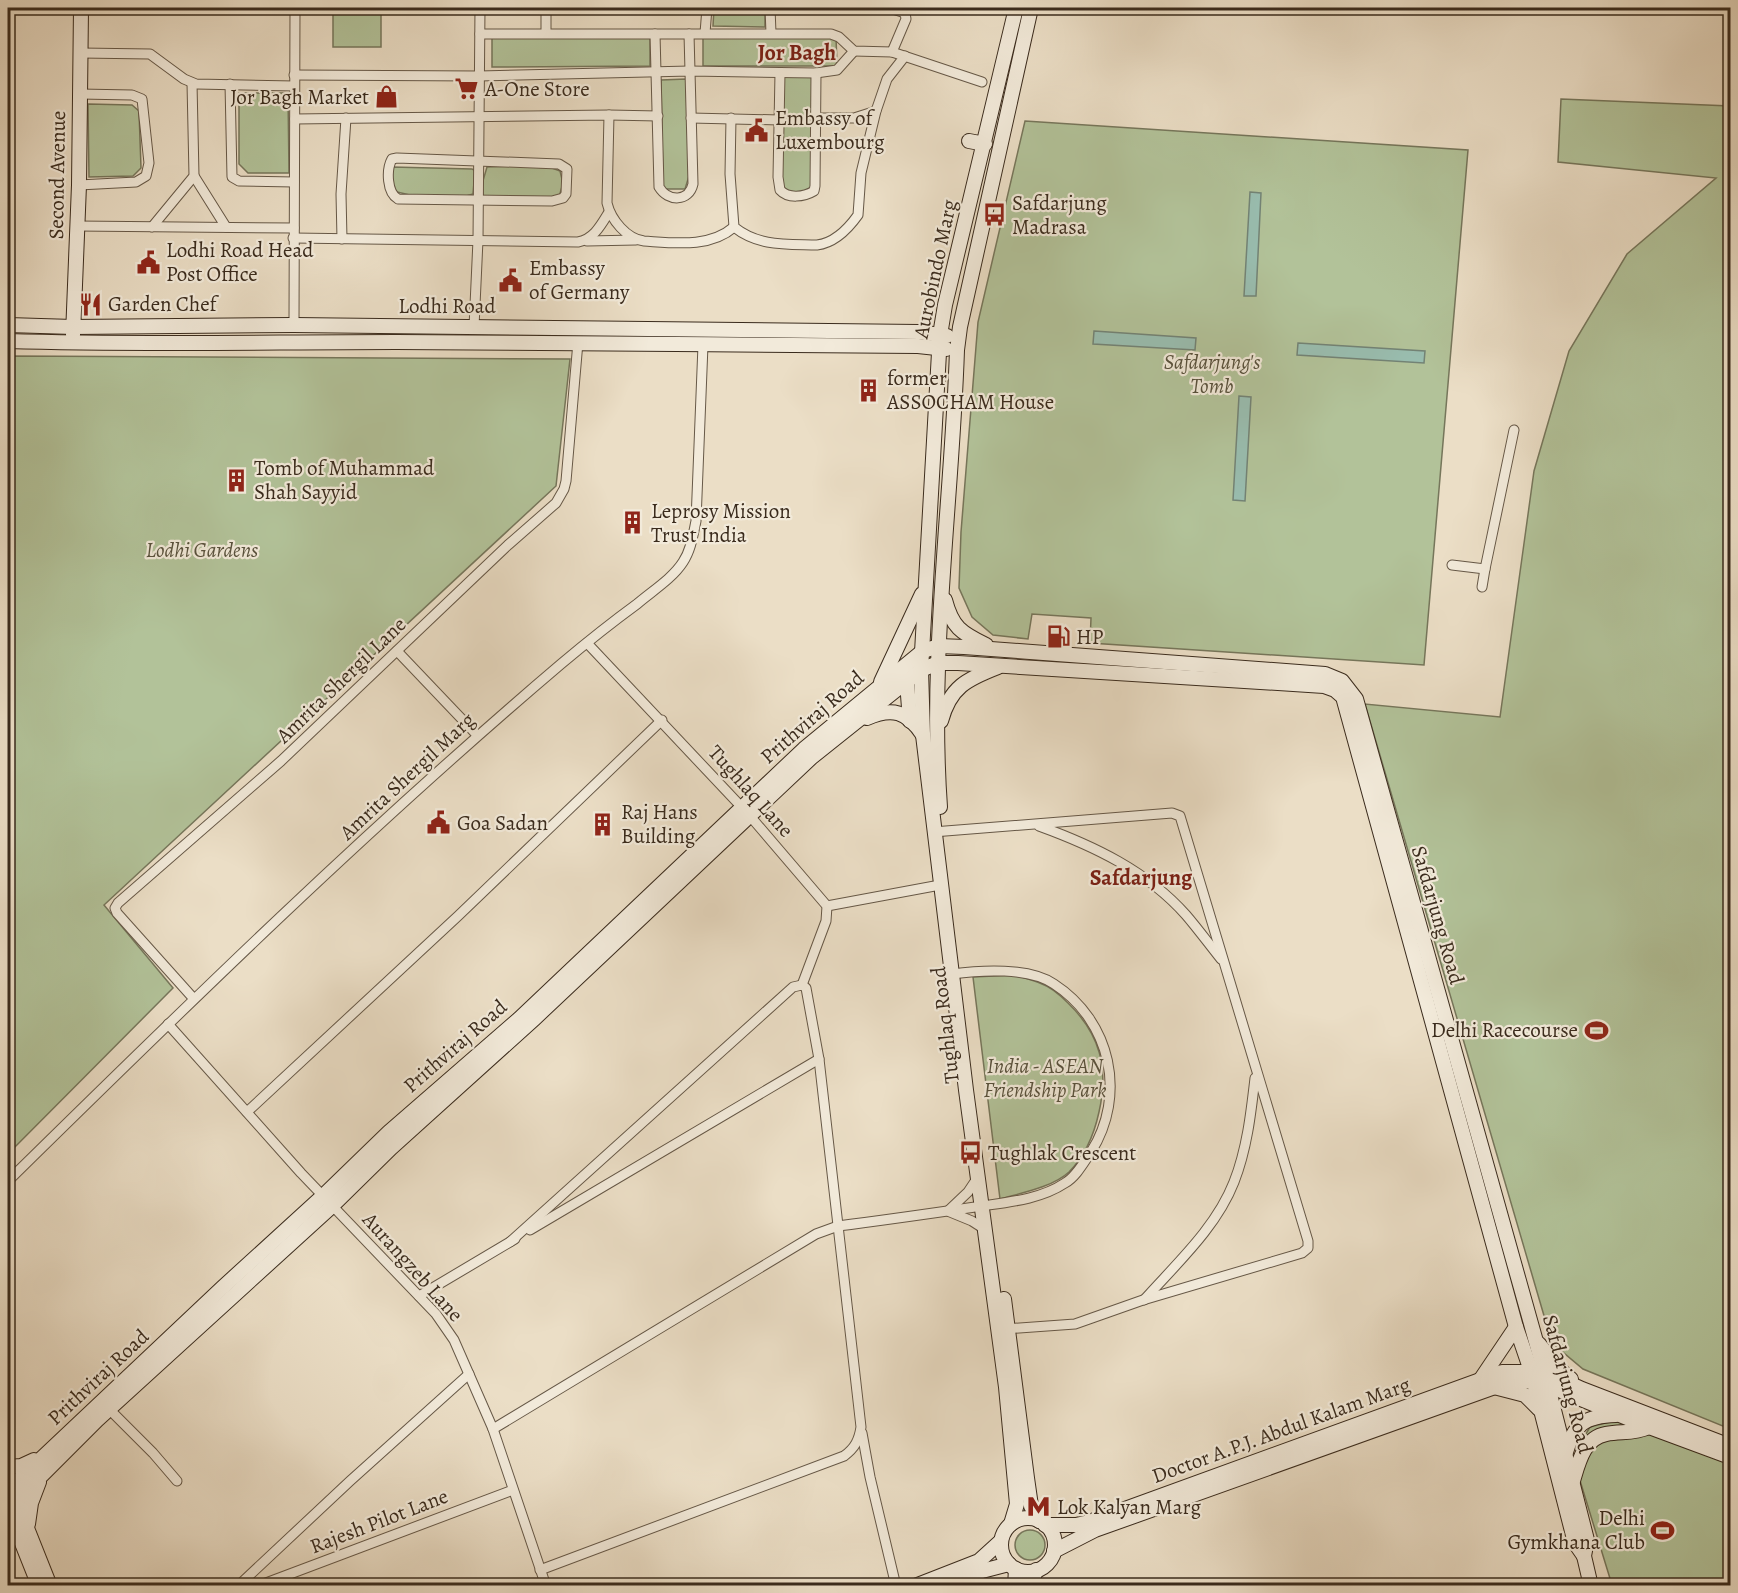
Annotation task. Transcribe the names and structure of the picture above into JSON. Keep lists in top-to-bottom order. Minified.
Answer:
{"streets":{"main road":["Second Avenue","Aurobindo Marg","Lodhi Road","Prithviraj Road","Safdarjung Road","Tughlaq Road","Doctor A.P.J. Abdul Kalam Marg"],"street":["Amrita Shergil Lane","Amrita Shergil Marg","Tughlaq Lane","Aurangzeb Lane","Rajesh Pilot Lane"]},"crossings":[["Second Avenue","Lodhi Road"],["Aurobindo Marg","Lodhi Road"],["Aurobindo Marg","Prithviraj Road"],["Aurobindo Marg","Safdarjung Road"],["Aurobindo Marg","Tughlaq Road"],["Lodhi Road","Amrita Shergil Lane"],["Lodhi Road","Amrita Shergil Marg"],["Amrita Shergil Lane","Amrita Shergil Marg"],["Prithviraj Road","Tughlaq Lane"],["Prithviraj Road","Safdarjung Road"],["Prithviraj Road","Tughlaq Road"],["Prithviraj Road","Aurangzeb Lane"],["Amrita Shergil Marg","Tughlaq Lane"],["Amrita Shergil Marg","Aurangzeb Lane"],["Safdarjung Road","Tughlaq Road"],["Safdarjung Road","Doctor A.P.J. Abdul Kalam Marg"],["Tughlaq Road","Doctor A.P.J. Abdul Kalam Marg"],["Aurangzeb Lane","Rajesh Pilot Lane"]],"districts":["Jor Bagh","Safdarjung"],"parks":["Safdarjung's Tomb","Lodhi Gardens","India - ASEAN Friendship Park"],"places":{"supermarket":["A-One Store"],"shop":["Jor Bagh Market"],"public building":["Embassy of Luxembourg","Lodhi Road Head Post Office","Embassy of Germany","Goa Sadan"],"bus stop":["Safdarjung Madrasa","Tughlak Crescent"],"restaurant":["Garden Chef"],"building":["former ASSOCHAM House","Tomb of Muhammad Shah Sayyid","Leprosy Mission Trust India","Raj Hans Building"],"fuel station":["HP"],"sports":["Delhi Racecourse","Delhi Gymkhana Club"],"metro station":["Lok Kalyan Marg"]}}
